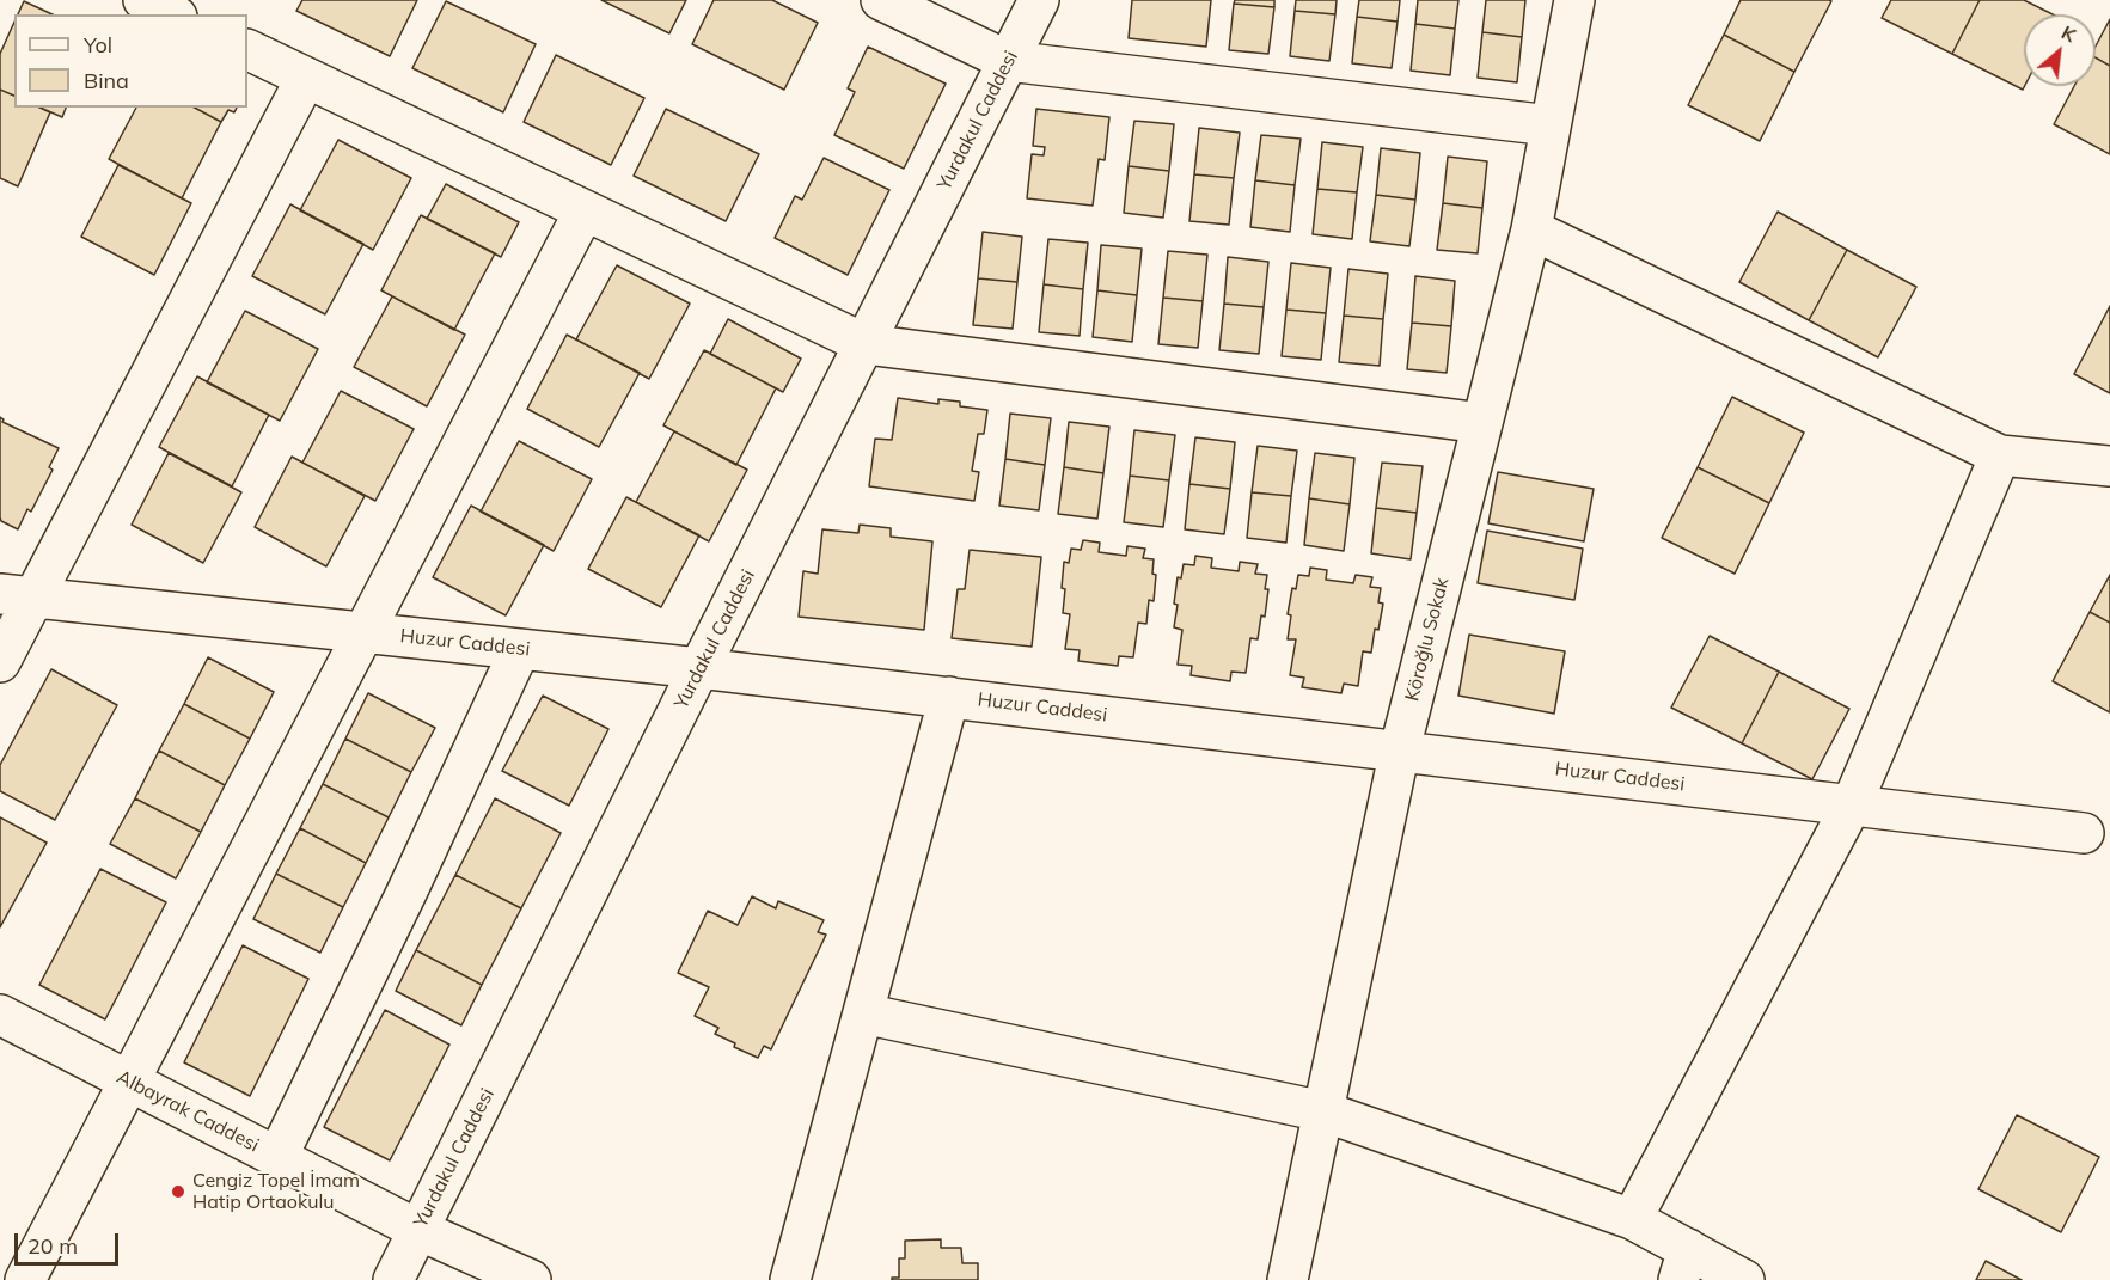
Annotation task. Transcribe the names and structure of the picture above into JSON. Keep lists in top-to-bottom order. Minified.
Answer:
{"streets":{"street":["Yurdakul Caddesi","Köroğlu Sokak","Huzur Caddesi","Albayrak Caddesi"]},"crossings":[["Yurdakul Caddesi","Huzur Caddesi"],["Yurdakul Caddesi","Albayrak Caddesi"],["Köroğlu Sokak","Huzur Caddesi"]],"places":["Cengiz Topel İmam Hatip Ortaokulu"],"legend":["Yol","Bina"],"scale_bar":"20 m","north":"top right"}
